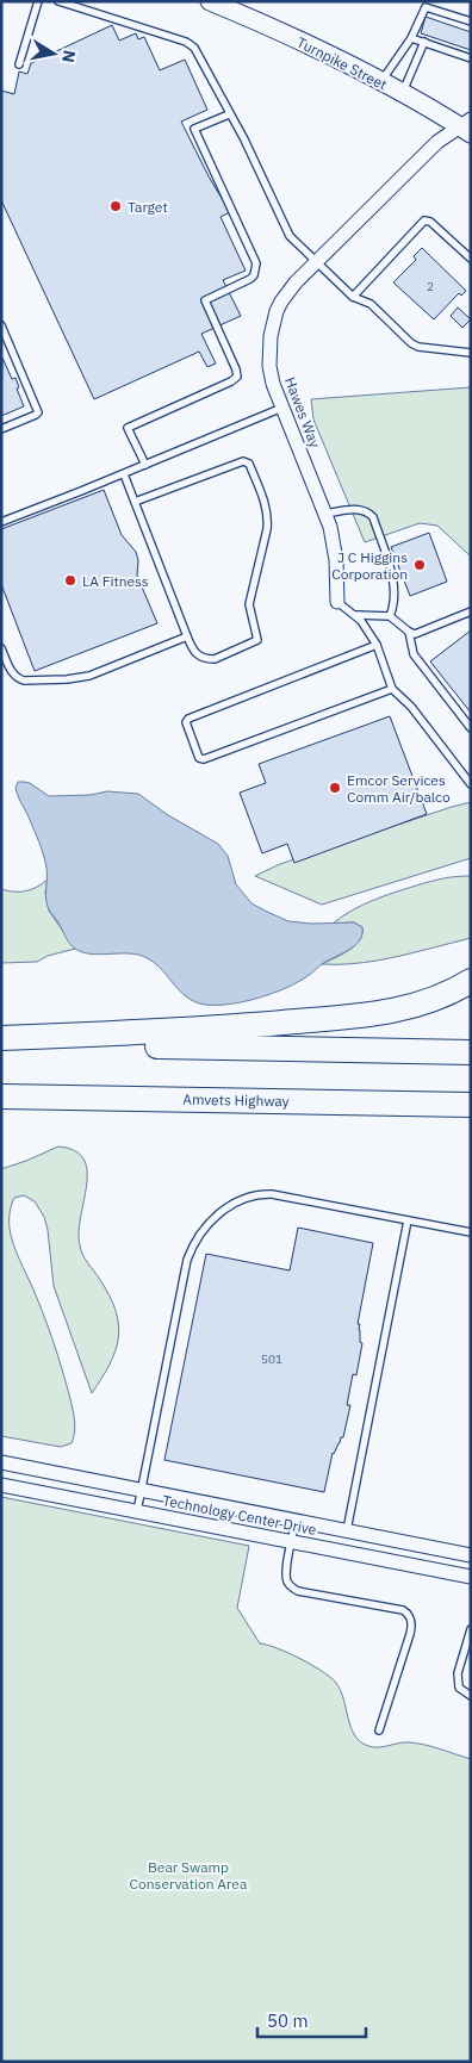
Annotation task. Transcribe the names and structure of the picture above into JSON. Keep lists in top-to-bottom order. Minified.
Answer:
{"streets":{"highway":["Amvets Highway"],"main road":["Turnpike Street"],"street":["Hawes Way","Technology Center Drive"]},"crossings":[["Turnpike Street","Hawes Way"]],"parks":["Bear Swamp Conservation Area"],"places":["Target","J C Higgins Corporation","LA Fitness","Emcor Services Comm Air/balco"],"house_numbers":["2","501"],"scale_bar":"50 m","north":"right"}
